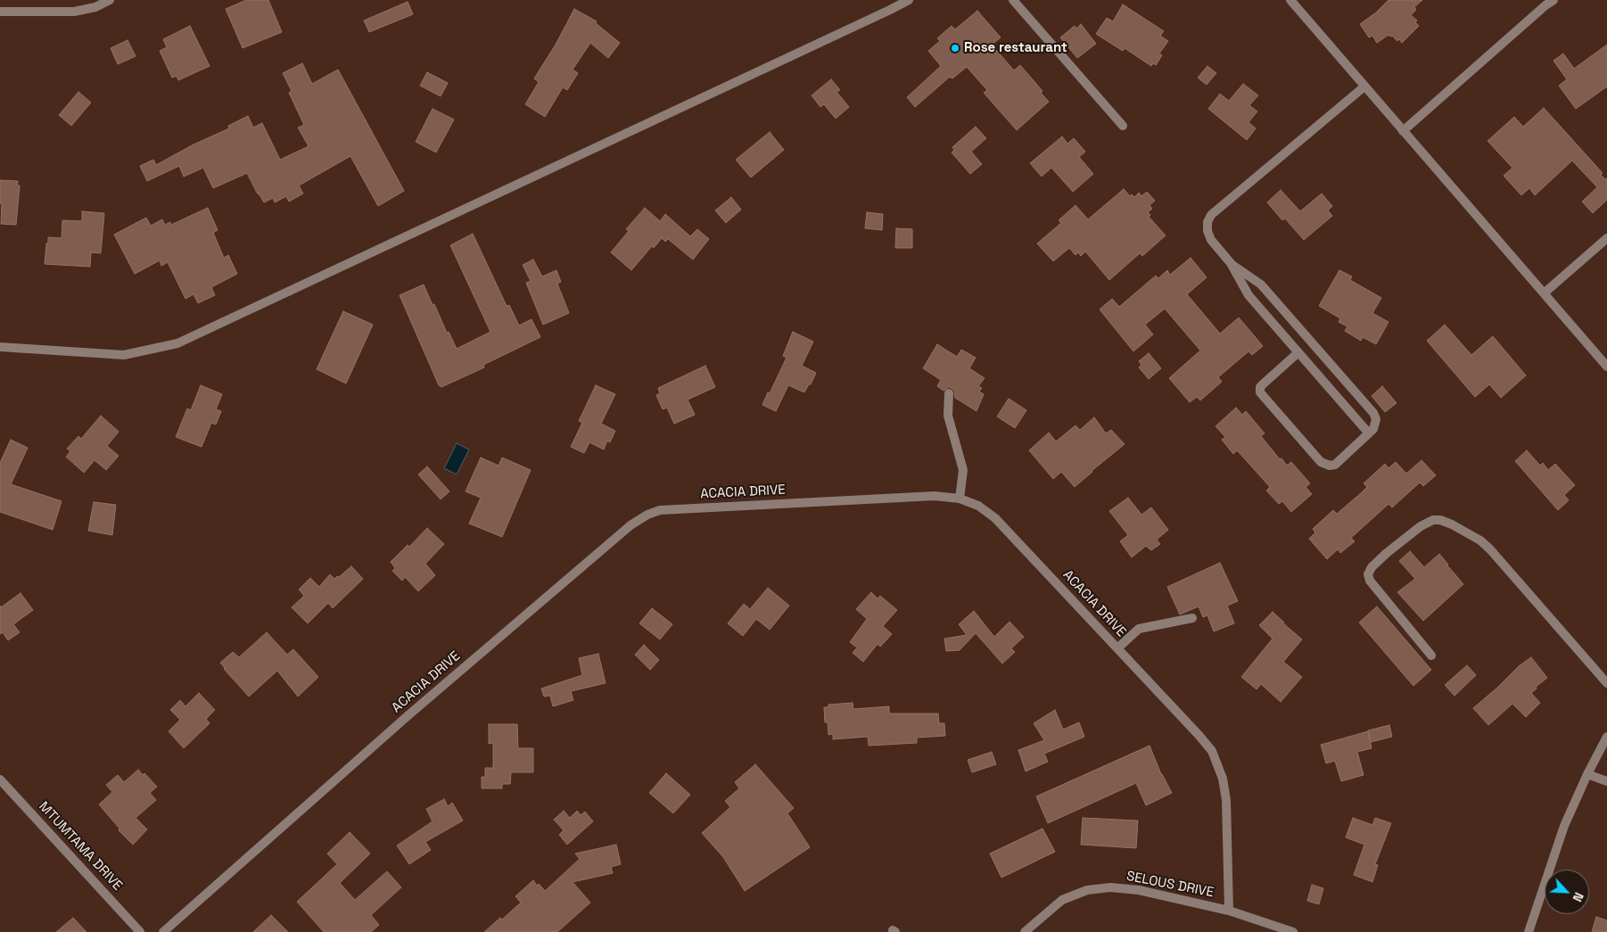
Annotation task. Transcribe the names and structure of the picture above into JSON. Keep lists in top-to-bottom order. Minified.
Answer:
{"streets":{"street":["ACACIA DRIVE","MTUMTAMA DRIVE","SELOUS DRIVE"]},"crossings":[["ACACIA DRIVE","SELOUS DRIVE"]],"places":["Rose restaurant"],"north":"bottom right"}
